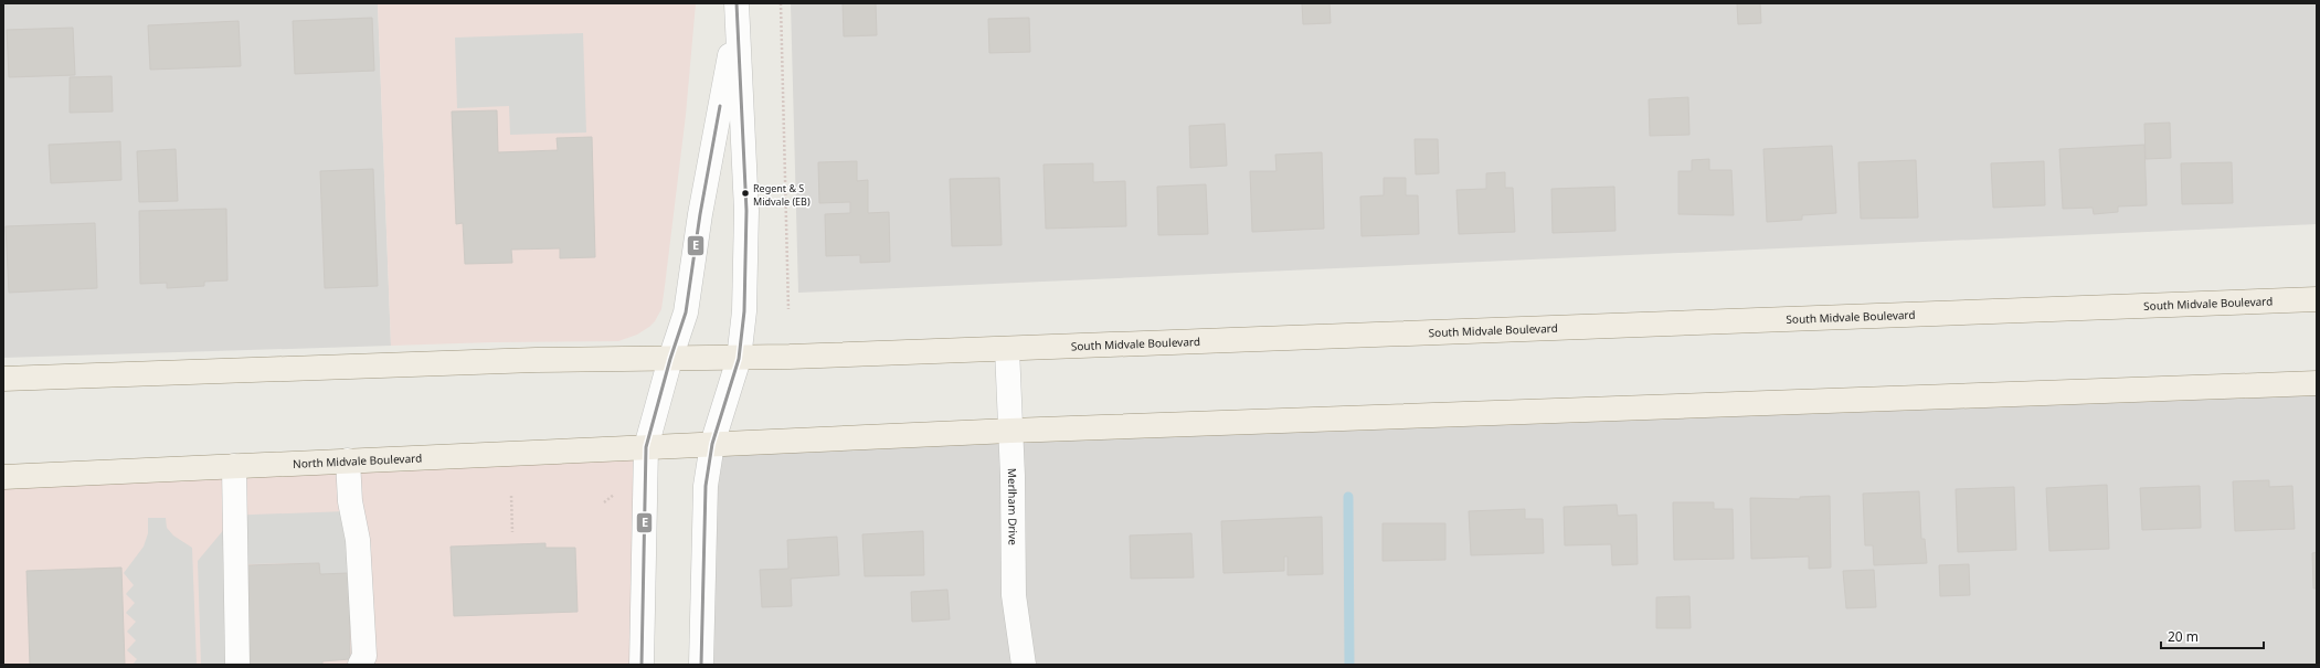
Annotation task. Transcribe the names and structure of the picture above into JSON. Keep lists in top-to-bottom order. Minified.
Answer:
{"streets":{"main road":["South Midvale Boulevard","North Midvale Boulevard"],"street":["Merlham Drive"]},"crossings":[["South Midvale Boulevard","Merlham Drive"]],"places":["Regent & S Midvale (EB)"],"lines":["transit line E"],"scale_bar":"20 m"}
